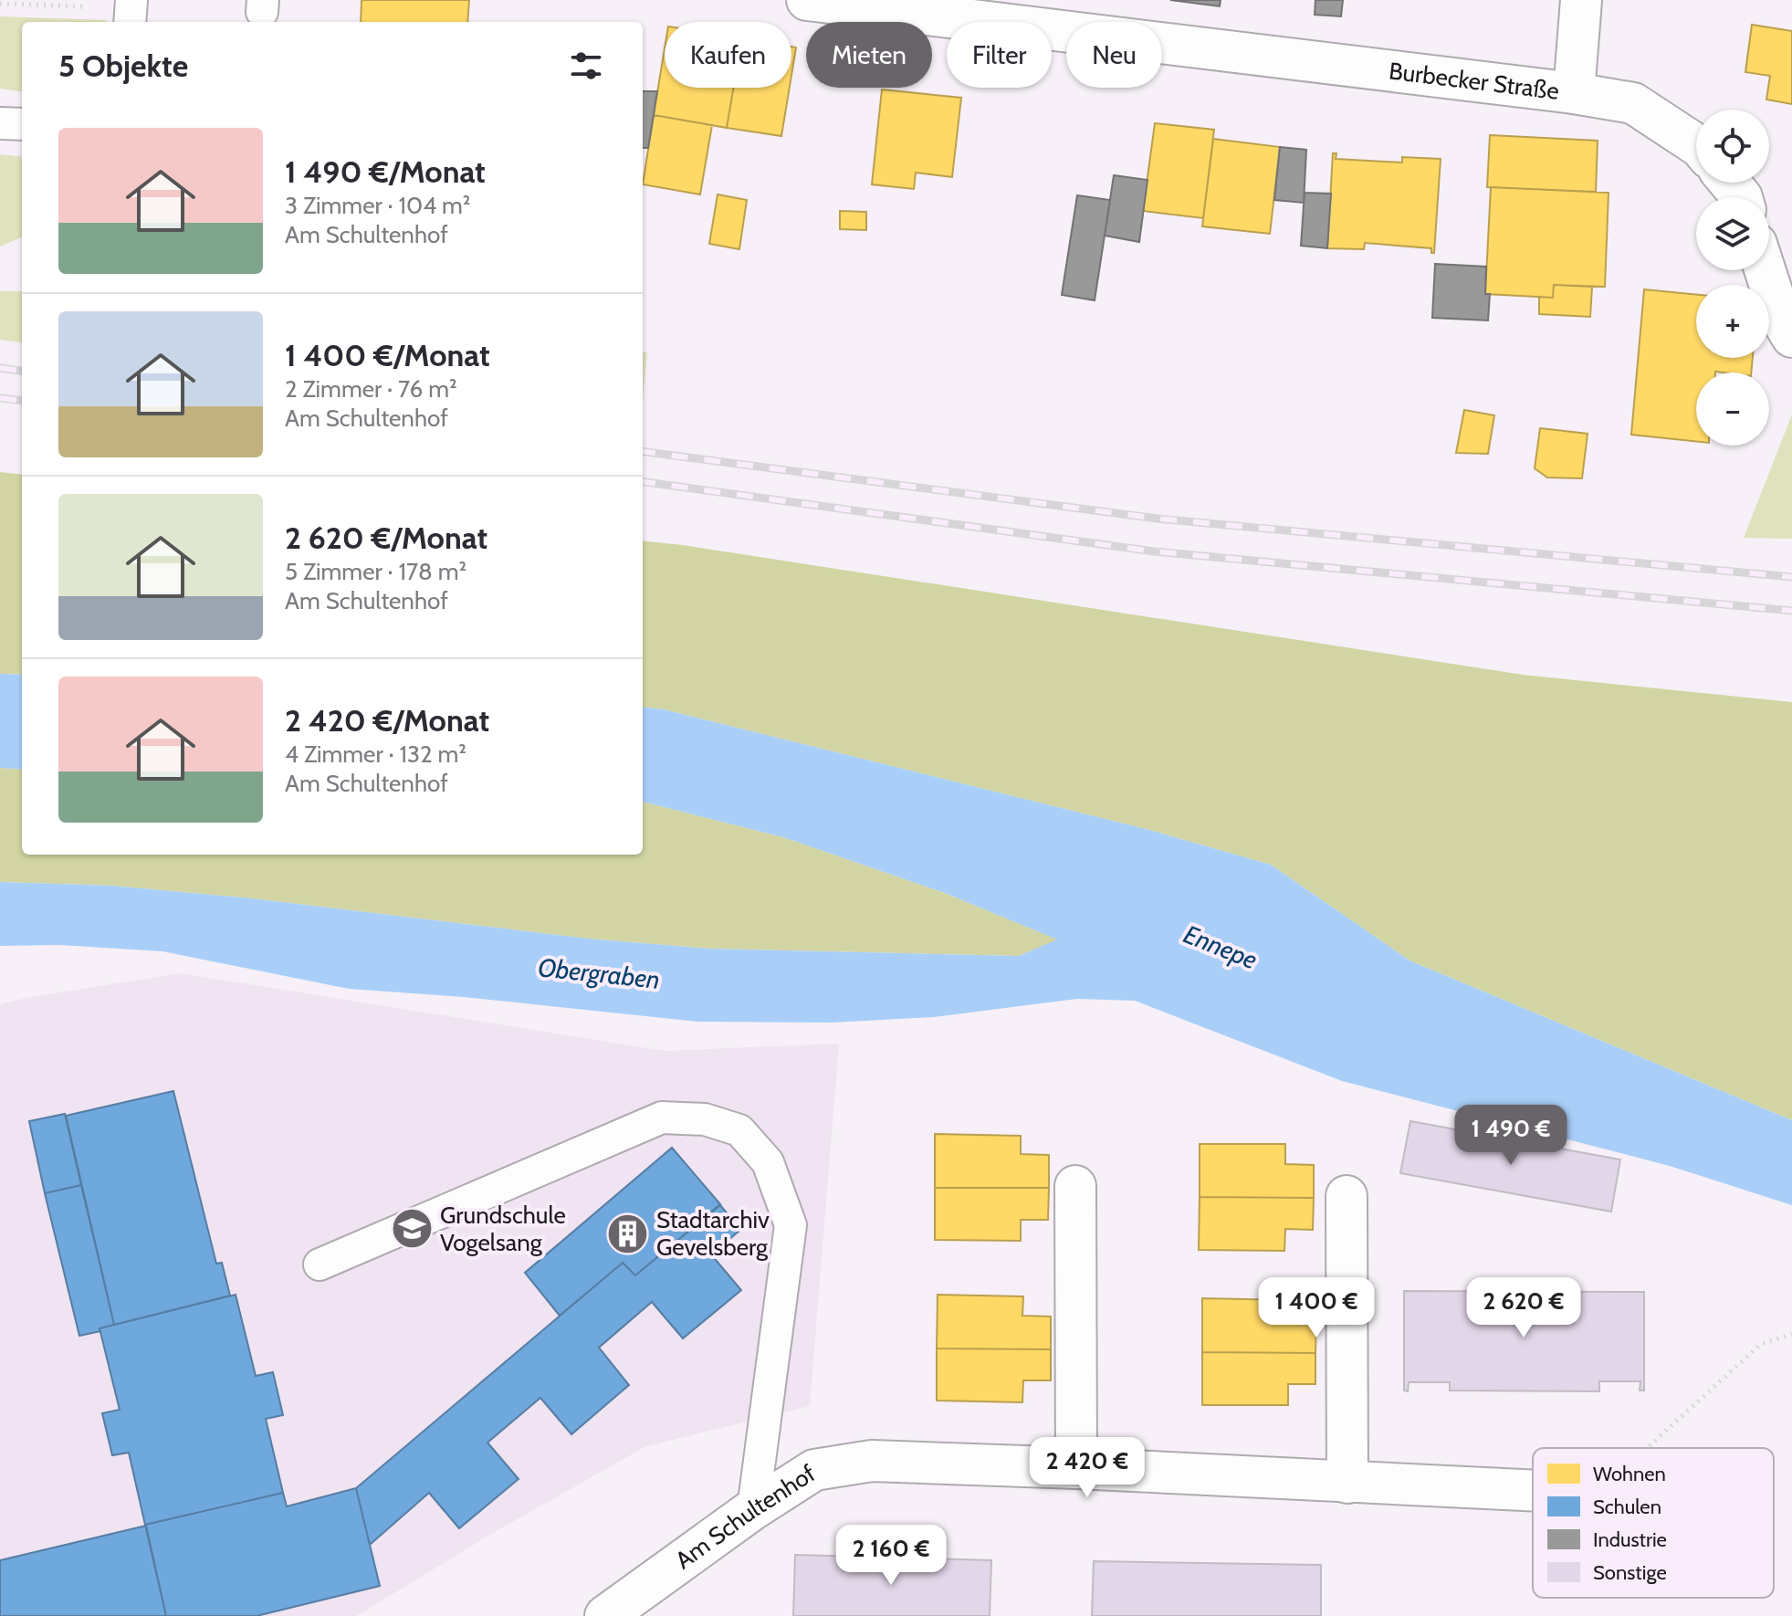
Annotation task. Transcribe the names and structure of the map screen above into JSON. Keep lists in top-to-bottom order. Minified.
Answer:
{"streets":{"street":["Burbecker Straße","Am Schultenhof"]},"water":["Ennepe","Obergraben"],"places":{"school or university":["Grundschule Vogelsang"],"building":["Stadtarchiv Gevelsberg"]},"legend":["Wohnen","Schulen","Industrie","Sonstige"],"page":{"chip":["Kaufen","Mieten","Filter","Neu"],"heading":"5 Objekte","map_buttons":["+","−"],"list":[{"name":"1 490 €/Monat","note":"3 Zimmer · 104 m² · Am Schultenhof"},{"name":"1 400 €/Monat","note":"2 Zimmer · 76 m² · Am Schultenhof"},{"name":"2 620 €/Monat","note":"5 Zimmer · 178 m² · Am Schultenhof"},{"name":"2 420 €/Monat","note":"4 Zimmer · 132 m² · Am Schultenhof"}],"price":["1 490 €","1 400 €","2 620 €","2 420 €","2 160 €"]}}
